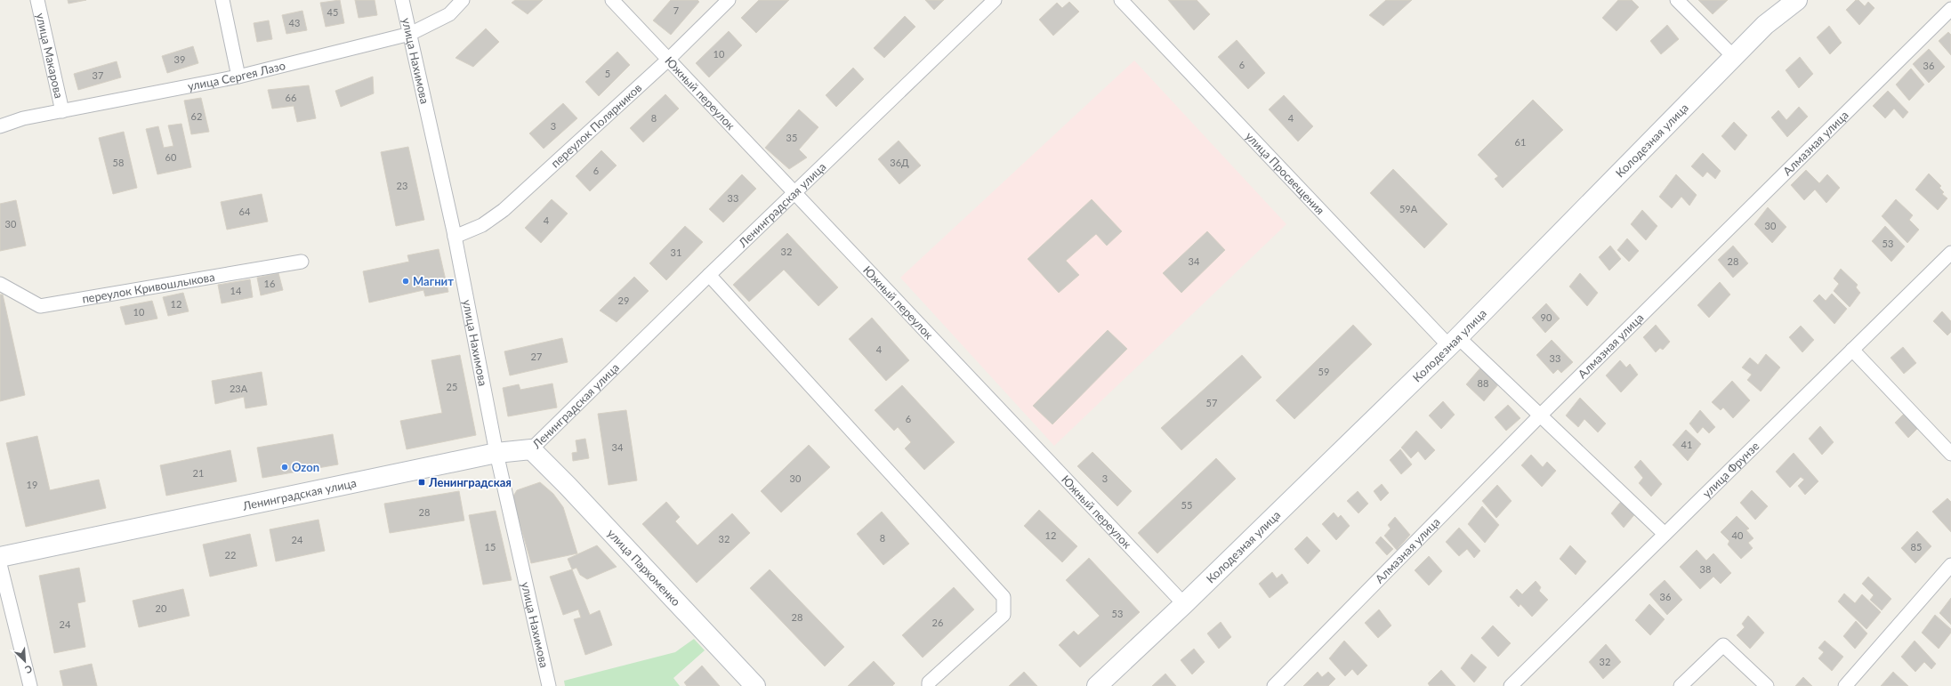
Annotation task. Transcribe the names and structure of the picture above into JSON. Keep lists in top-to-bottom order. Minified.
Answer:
{"streets":{"main road":["Колодезная улица","Ленинградская улица","улица Пархоменко"],"street":["улица Макарова","улица Нахимова","улица Сергея Лазо","Южный переулок","переулок Полярников","Алмазная улица","улица Просвещения","переулок Кривошлыкова","улица Фрунзе"]},"crossings":[["улица Макарова","улица Сергея Лазо"],["улица Нахимова","улица Сергея Лазо"],["улица Нахимова","переулок Полярников"],["улица Нахимова","Ленинградская улица"],["Южный переулок","переулок Полярников"],["Южный переулок","Колодезная улица"],["Южный переулок","Ленинградская улица"],["Колодезная улица","улица Просвещения"],["Алмазная улица","улица Просвещения"],["улица Просвещения","улица Фрунзе"],["Ленинградская улица","улица Пархоменко"]],"places":{"other":["Магнит","Ozon"],"transit":["Ленинградская"]},"house_numbers":["7","45","43","10","39","6","36","5","37","66","62","8","4","3","35","61","60","58","36Д","6","23","33","59А","64","4","30","30","53","32","31","34","28","16","14","29","12","10","90","4","27","33","59","88","25","23А","57","6","41","34","21","30","3","19","55","28","12","40","8","32","24","15","85","22","38","36","20","53","28","26","24","32"],"north":"bottom right"}
